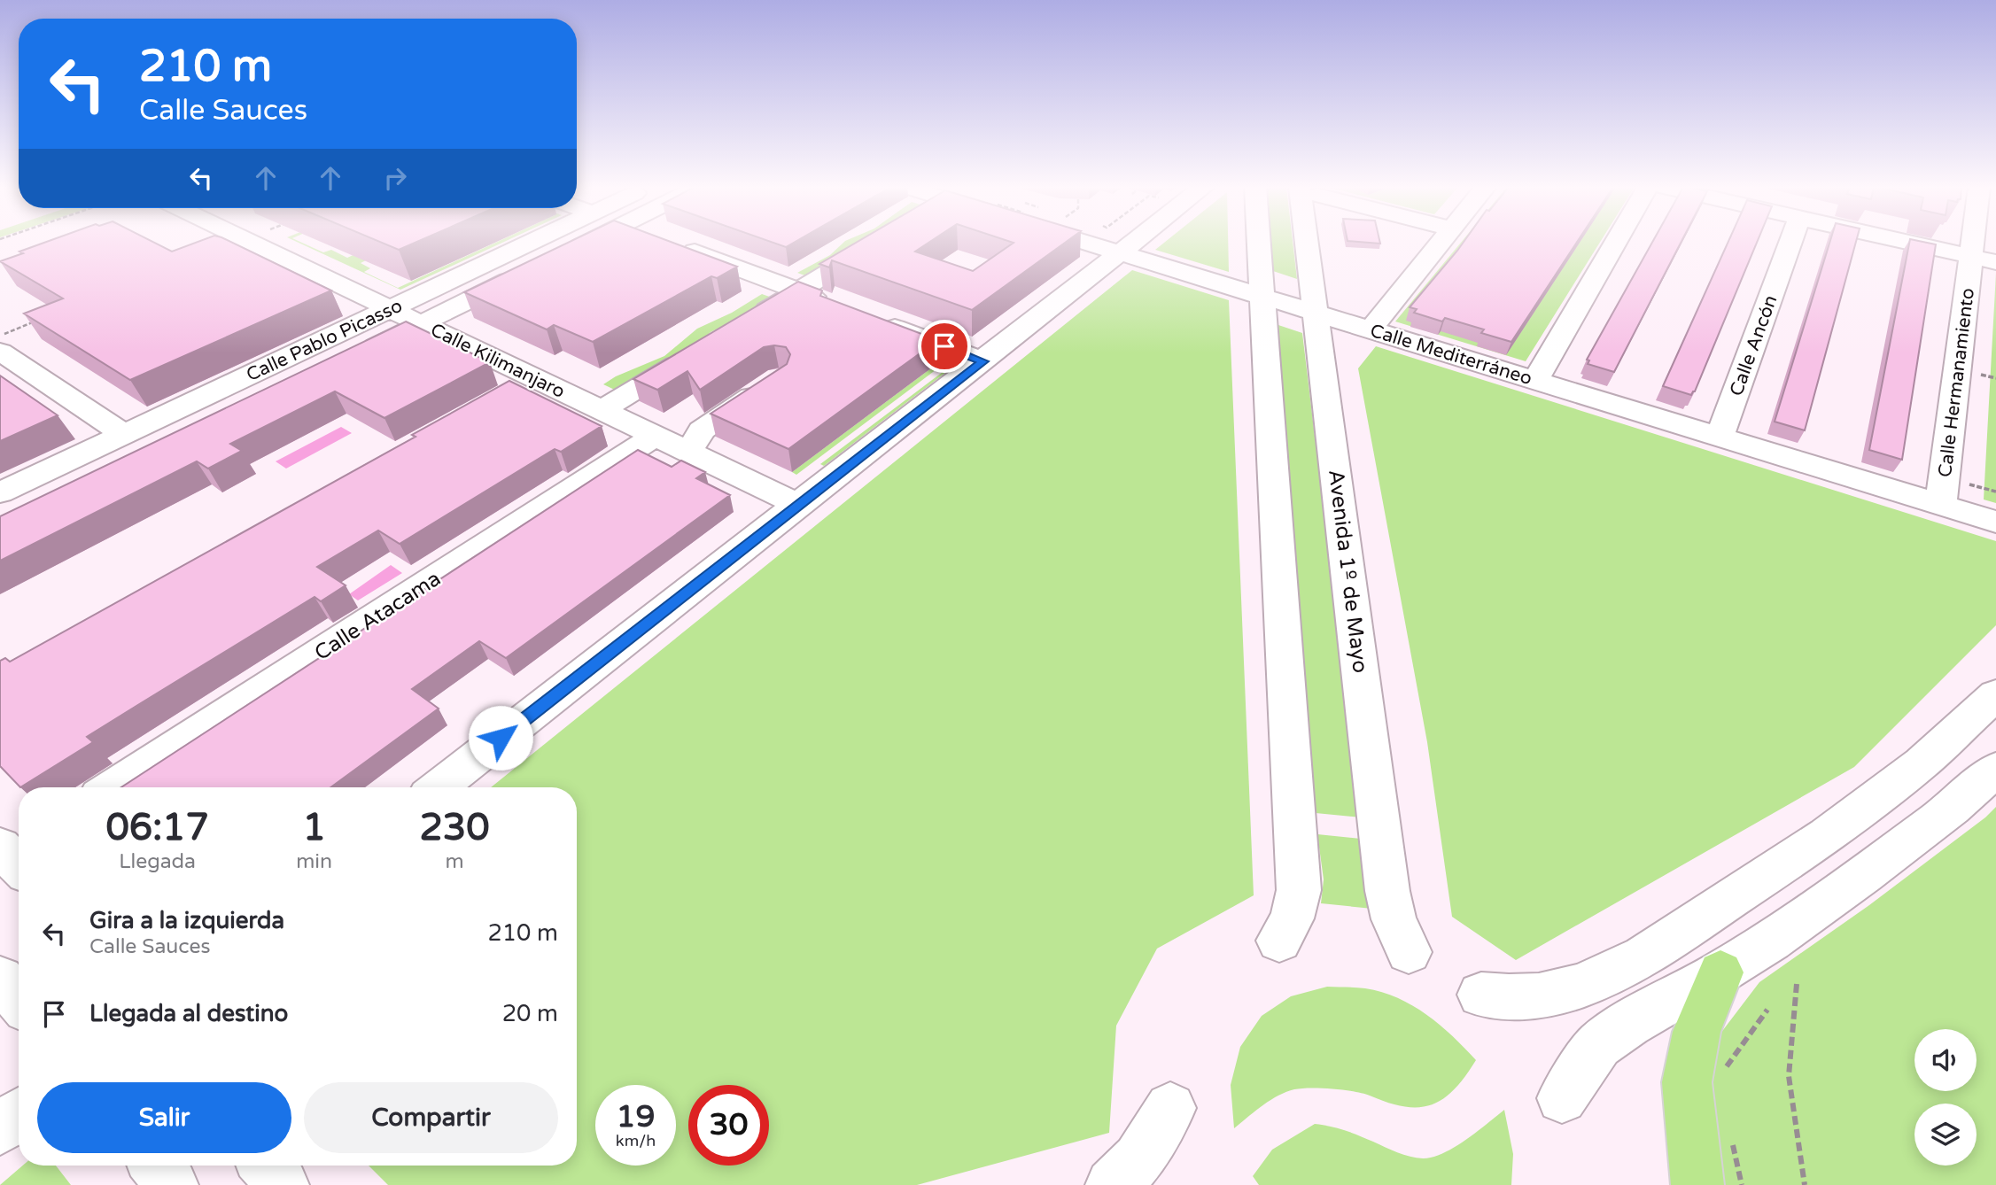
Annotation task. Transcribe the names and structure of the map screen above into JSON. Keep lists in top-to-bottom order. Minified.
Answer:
{"streets":{"street":["Calle Pablo Picasso","Calle Ancón","Calle Mediterráneo","Calle Kilimanjaro","Calle Hermanamiento","Avenida 1º de Mayo","Calle Atacama"]},"crossings":[["Calle Pablo Picasso","Calle Kilimanjaro"],["Calle Ancón","Calle Mediterráneo"],["Calle Mediterráneo","Calle Hermanamiento"],["Calle Mediterráneo","Avenida 1º de Mayo"],["Calle Kilimanjaro","Calle Atacama"]],"page":{"turn":["210 m","Calle Sauces"],"eta":["06:17","Llegada","1","min","230","m"],"list":[{"name":"Gira a la izquierda","note":"Calle Sauces","value":"210 m"},{"name":"Llegada al destino","value":"20 m"}],"buttons":["Salir","Compartir"],"speed":"19 km/h","limit":"30"}}
